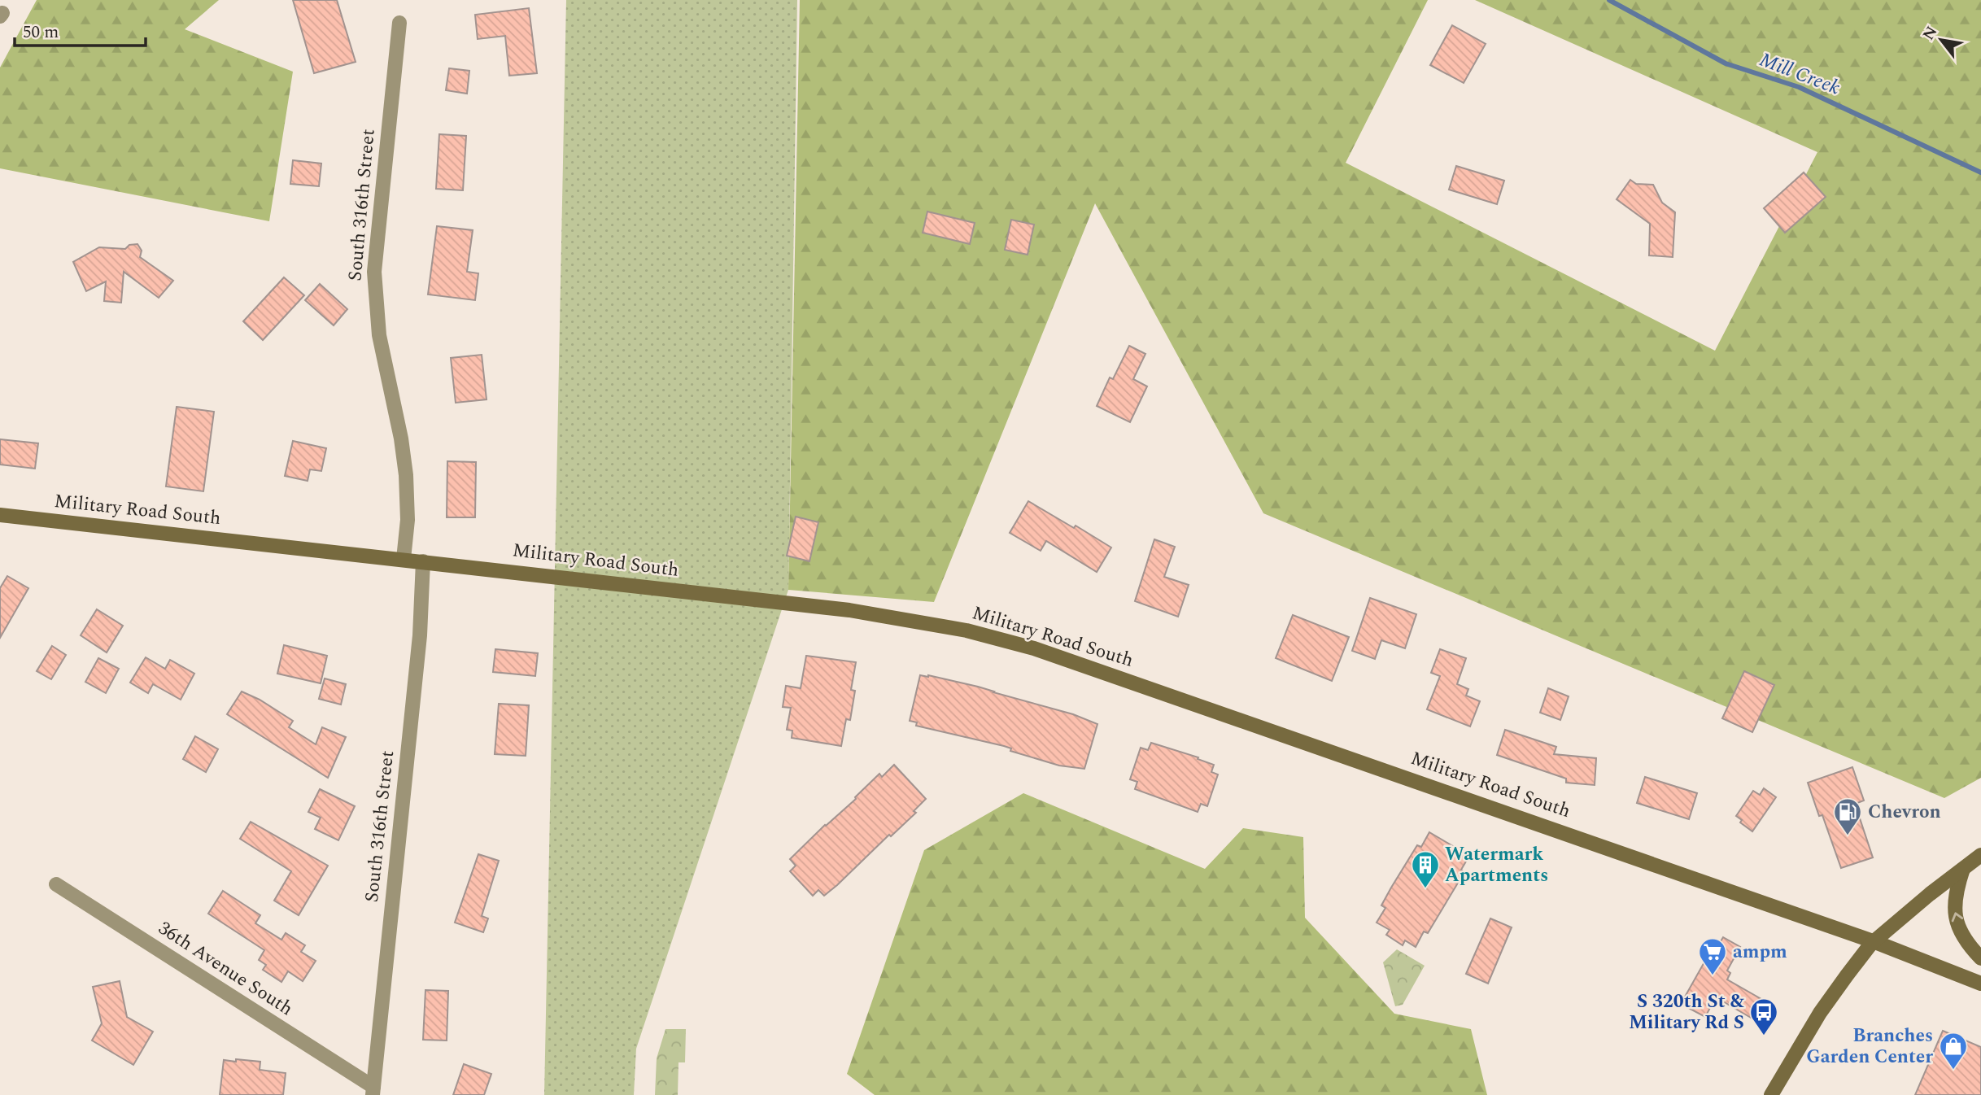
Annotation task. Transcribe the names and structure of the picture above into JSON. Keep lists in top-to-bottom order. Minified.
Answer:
{"streets":{"main road":["Military Road South"],"street":["South 316th Street","36th Avenue South"]},"crossings":[["South 316th Street","Military Road South"],["South 316th Street","36th Avenue South"]],"water":["Mill Creek"],"places":{"fuel station":["Chevron"],"building":["Watermark Apartments"],"supermarket":["ampm"],"bus stop":["S 320th St & Military Rd S"],"shop":["Branches Garden Center"]},"scale_bar":"50 m","north":"top left"}
